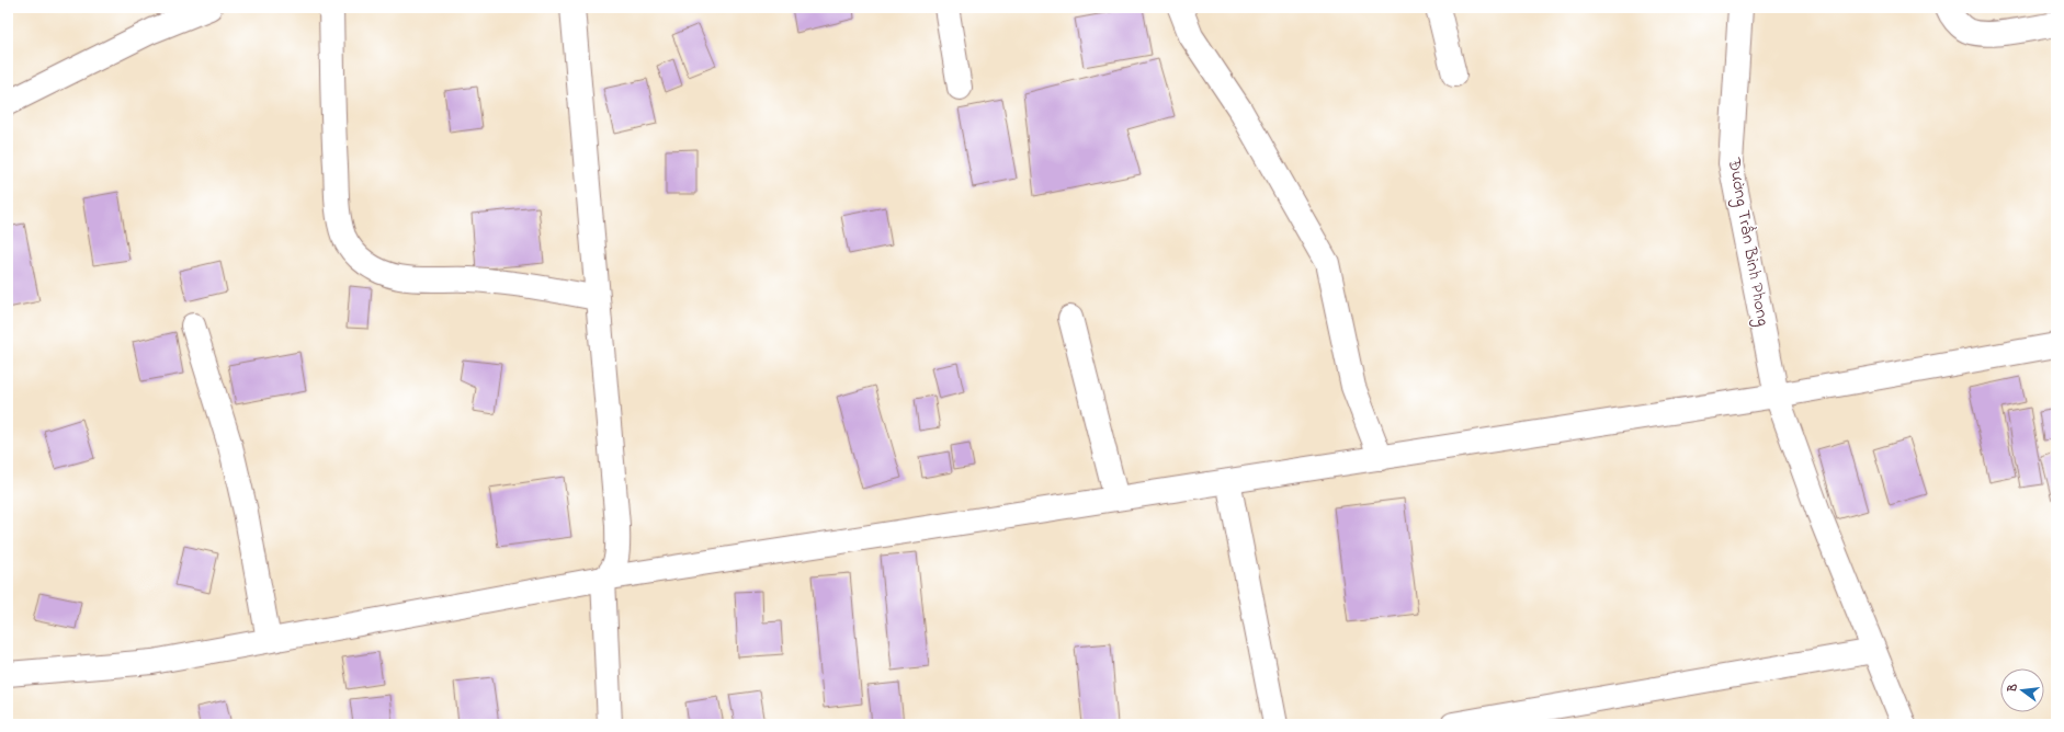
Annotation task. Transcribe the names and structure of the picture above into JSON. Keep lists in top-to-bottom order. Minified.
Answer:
{"streets":{"street":["Đường Trần Bình Phong"]},"north":"left"}
